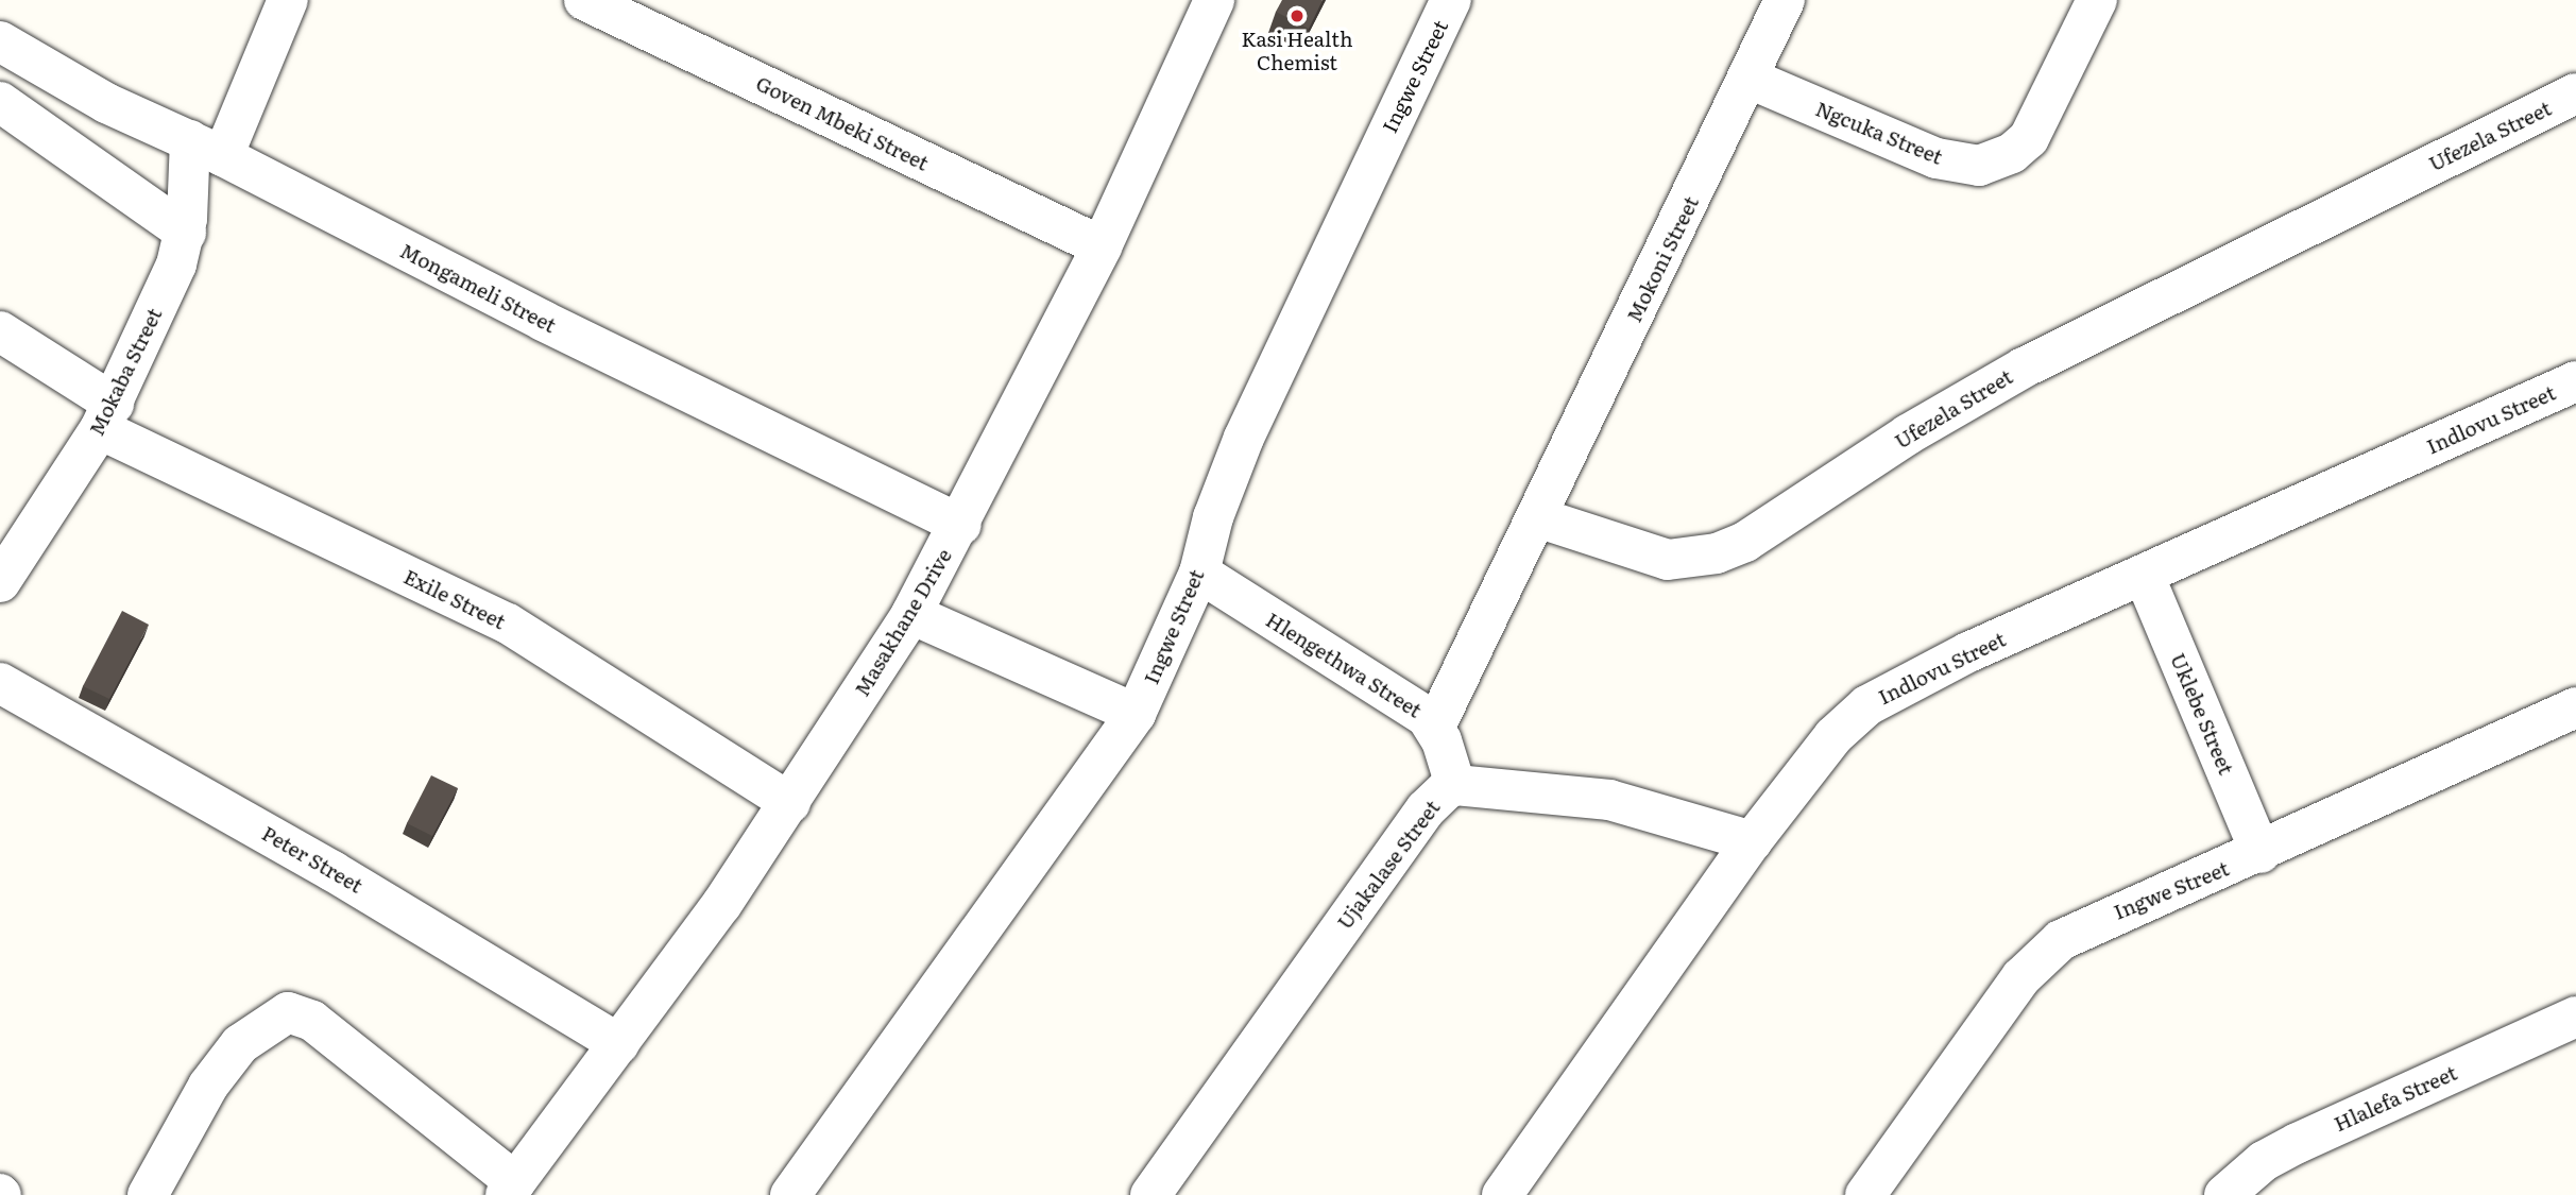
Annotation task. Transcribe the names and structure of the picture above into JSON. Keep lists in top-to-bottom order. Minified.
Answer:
{"streets":{"street":["Ingwe Street","Goven Mbeki Street","Ngcuka Street","Ufezela Street","Mokoni Street","Mongameli Street","Mokaba Street","Indlovu Street","Exile Street","Masakhane Drive","Hlengethwa Street","Uklebe Street","Peter Street","Ujakalase Street","Hlalefa Street"]},"crossings":[["Ingwe Street","Hlengethwa Street"],["Ingwe Street","Uklebe Street"],["Goven Mbeki Street","Masakhane Drive"],["Ngcuka Street","Mokoni Street"],["Ufezela Street","Mokoni Street"],["Mongameli Street","Mokaba Street"],["Mongameli Street","Masakhane Drive"],["Mokaba Street","Exile Street"],["Indlovu Street","Uklebe Street"],["Indlovu Street","Ujakalase Street"],["Exile Street","Masakhane Drive"],["Masakhane Drive","Peter Street"],["Hlengethwa Street","Ujakalase Street"]],"places":["Kasi Health Chemist"]}
